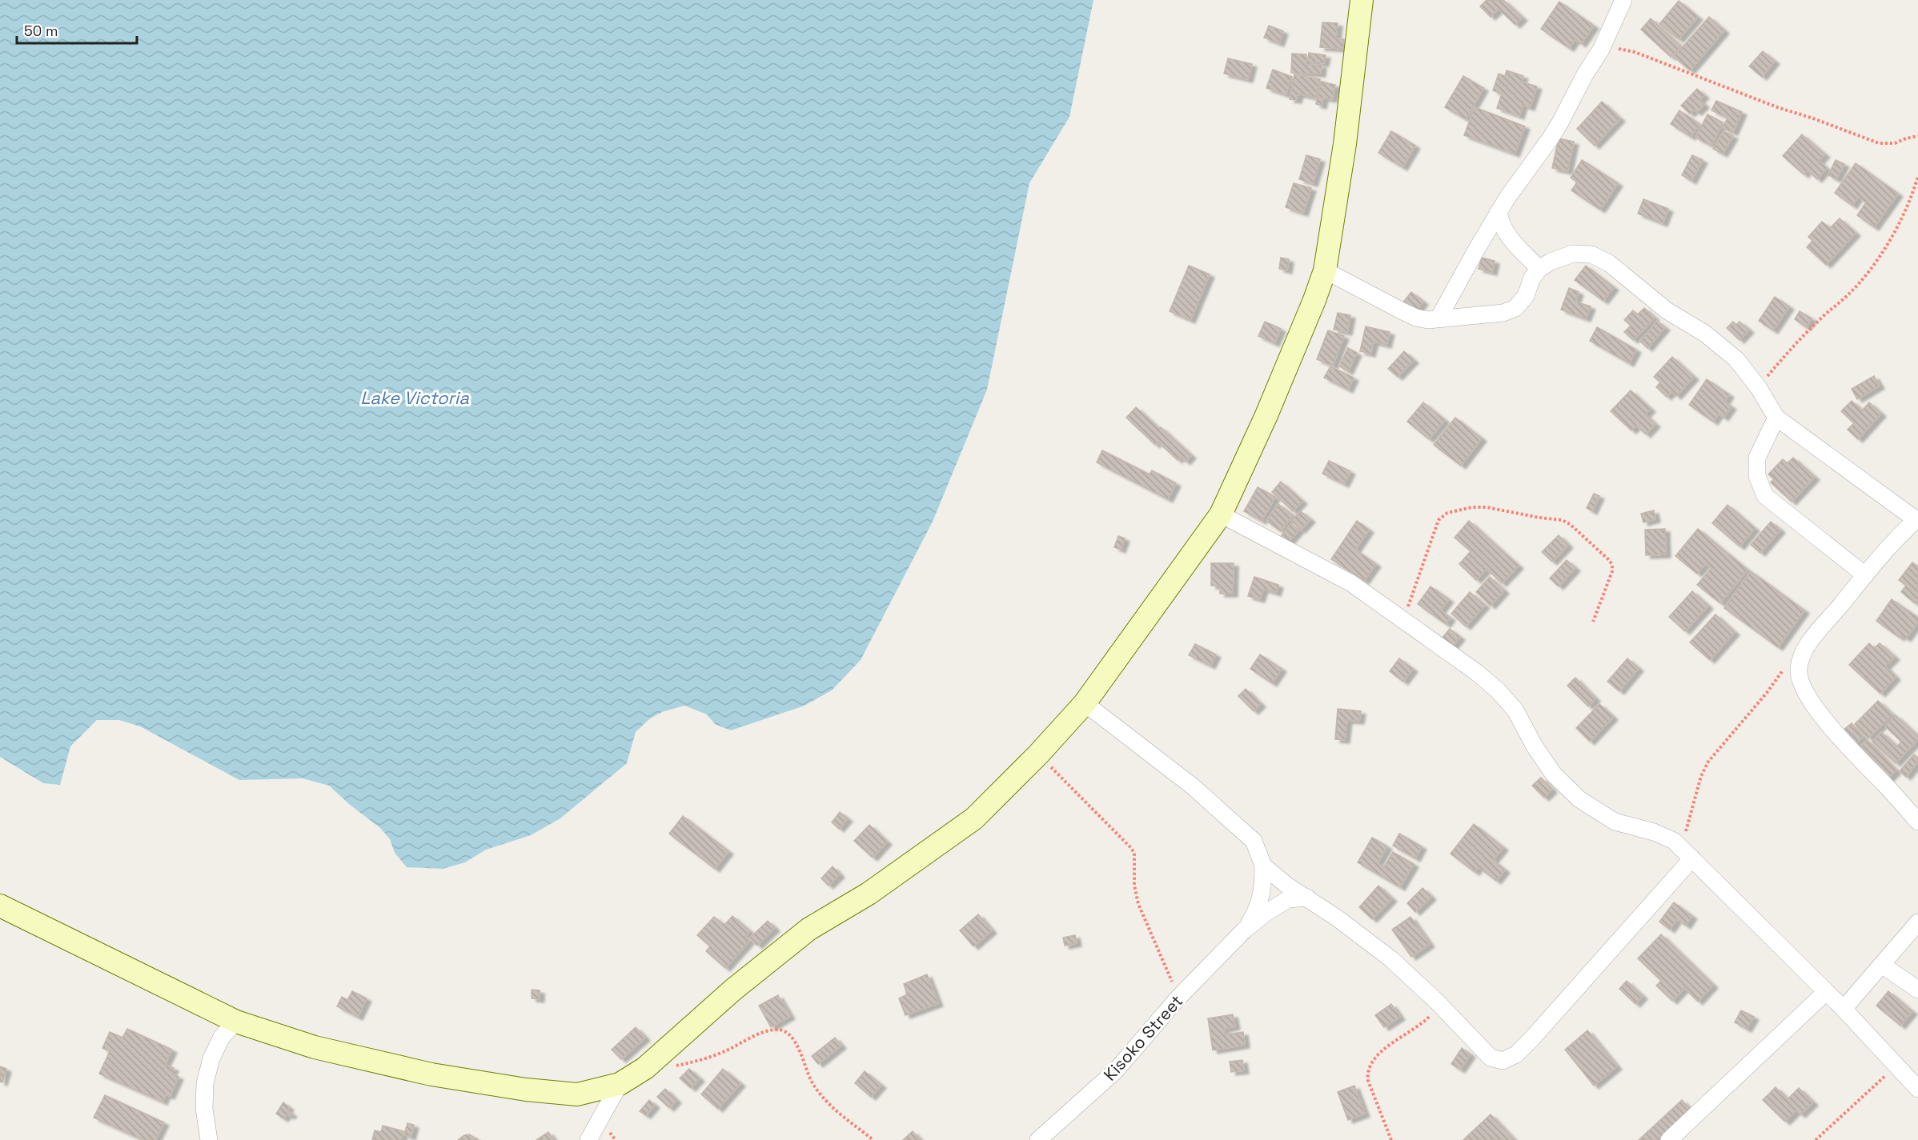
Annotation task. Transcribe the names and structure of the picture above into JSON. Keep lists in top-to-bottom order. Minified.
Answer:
{"streets":{"street":["Kisoko Street"]},"water":["Lake Victoria"],"scale_bar":"50 m"}
